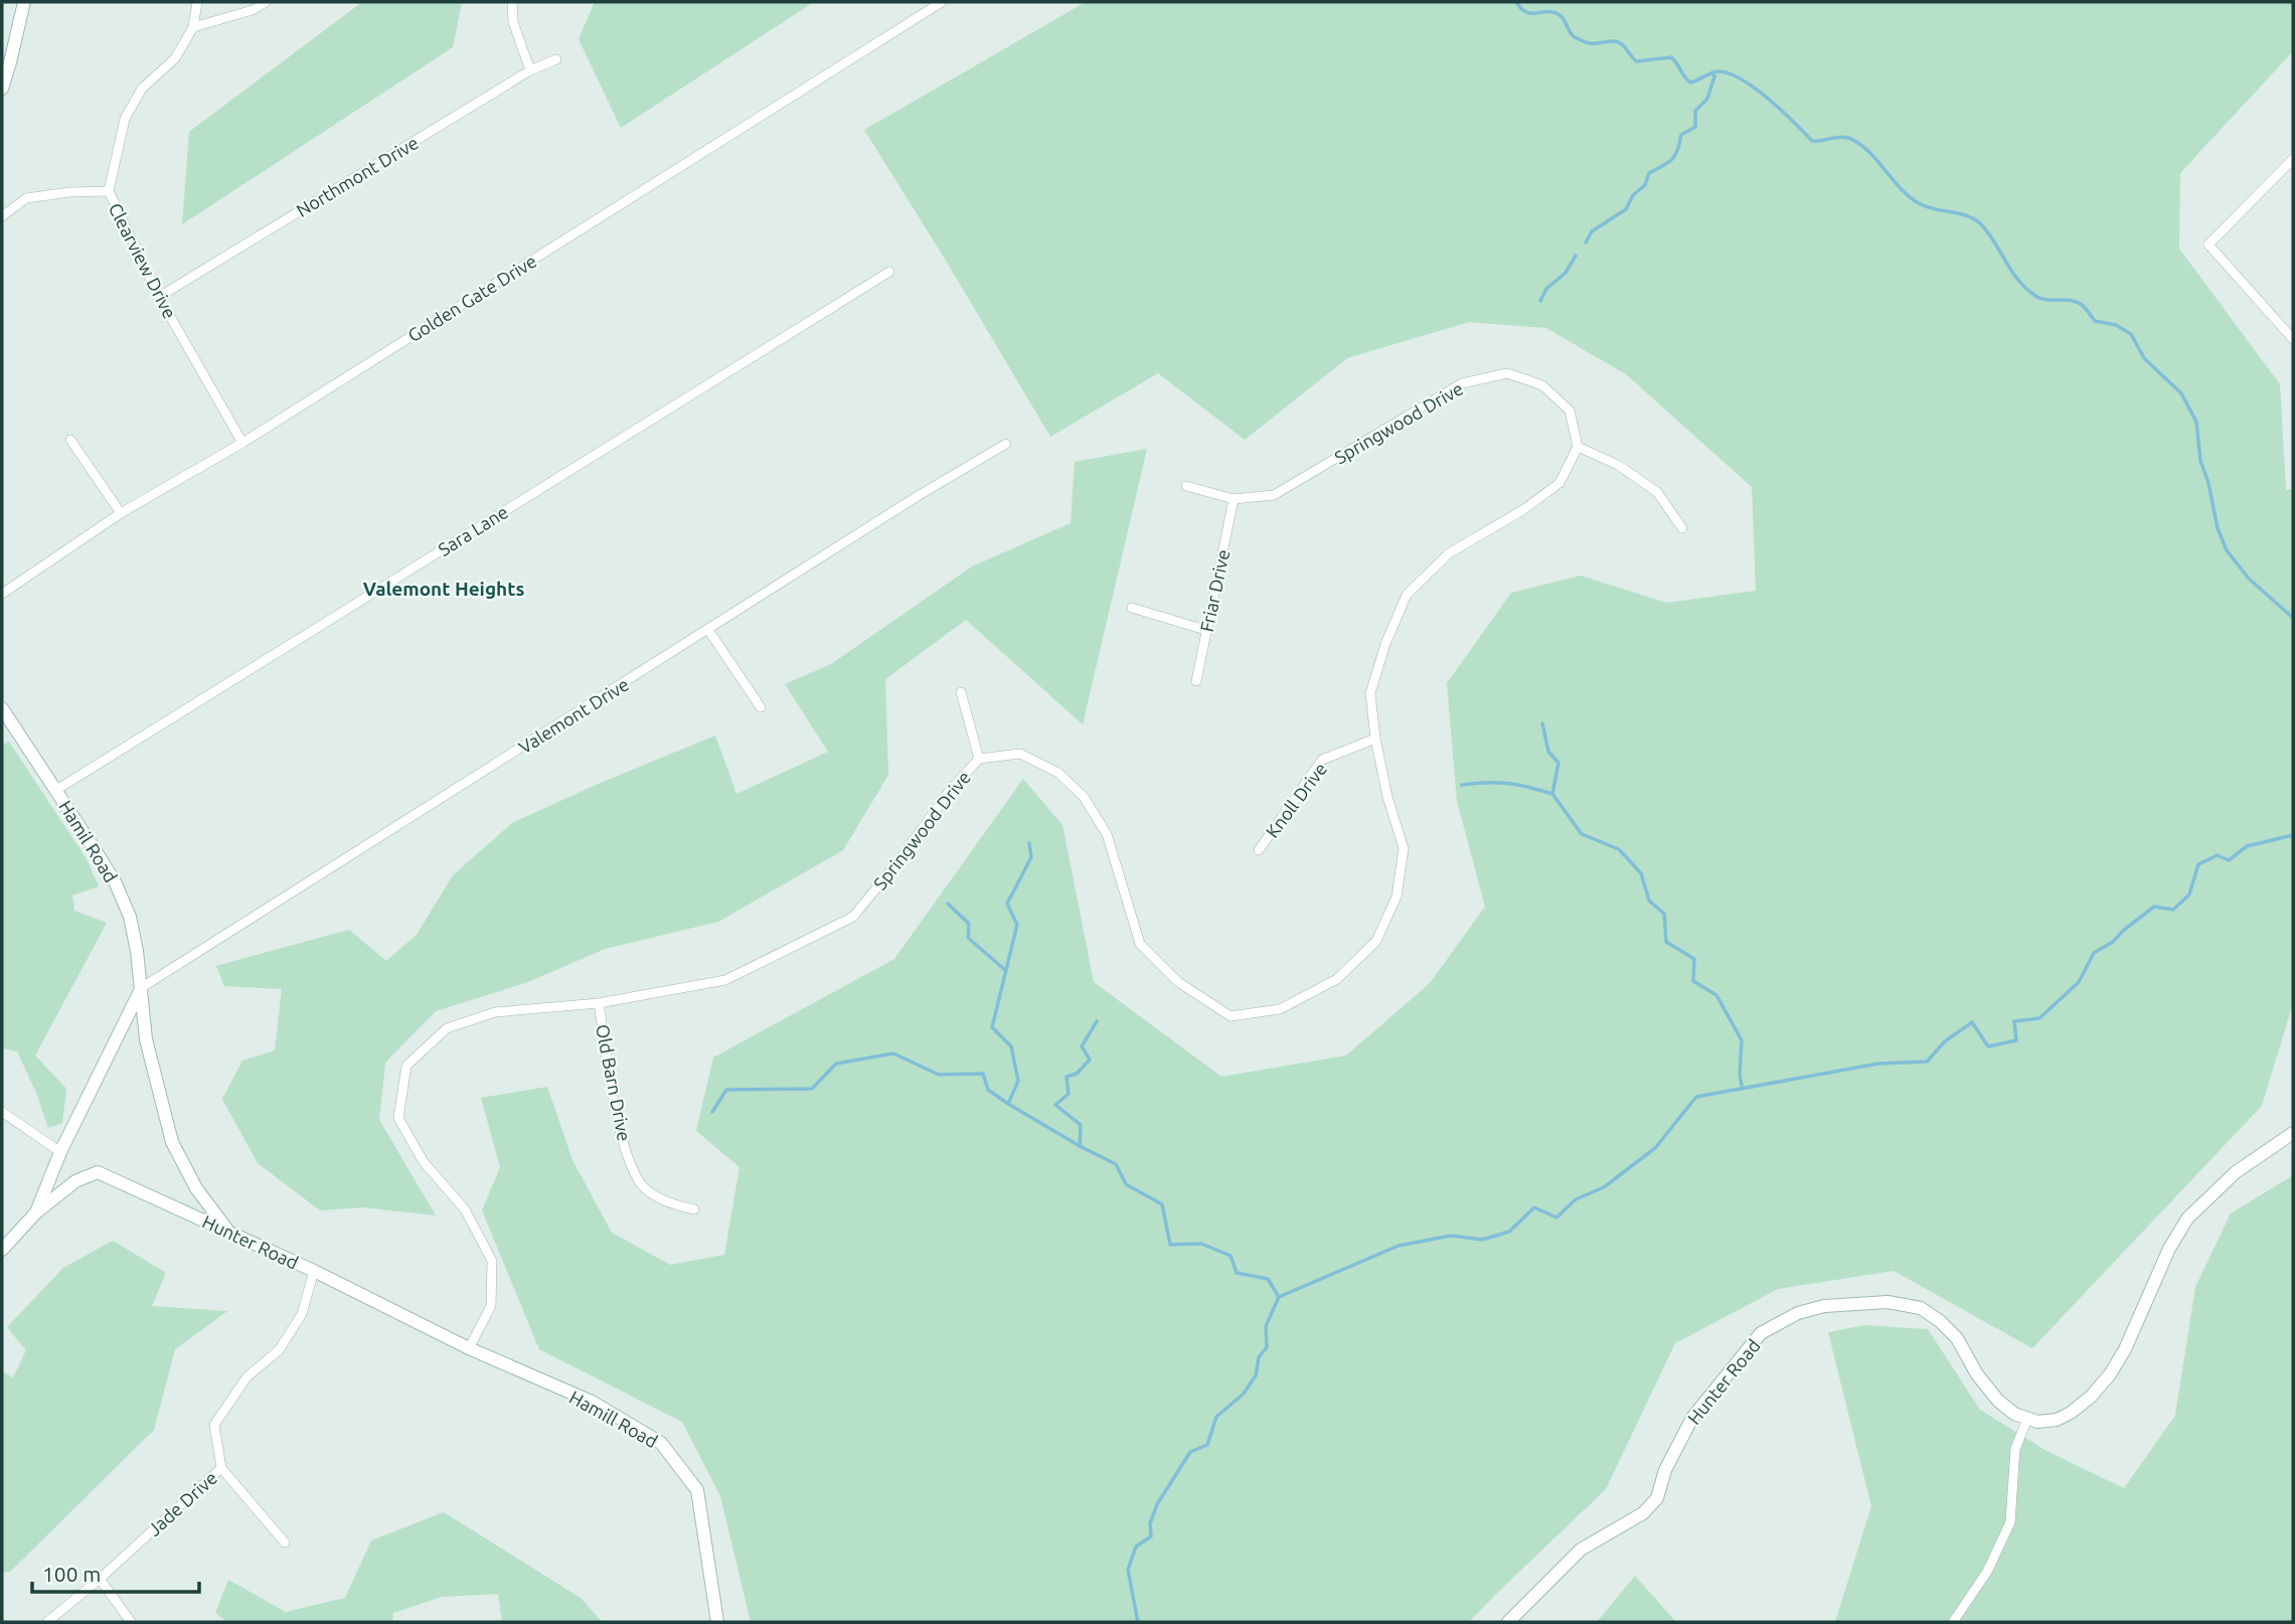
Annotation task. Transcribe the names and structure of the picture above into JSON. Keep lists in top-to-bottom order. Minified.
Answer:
{"streets":{"street":["Northmont Drive","Clearview Drive","Golden Gate Drive","Springwood Drive","Sara Lane","Friar Drive","Valemont Drive","Knoll Drive","Hamil Road","Old Barn Drive","Hunter Road","Hamill Road","Jade Drive"]},"crossings":[["Northmont Drive","Clearview Drive"],["Clearview Drive","Golden Gate Drive"],["Springwood Drive","Friar Drive"],["Springwood Drive","Knoll Drive"],["Springwood Drive","Old Barn Drive"],["Springwood Drive","Hunter Road"],["Springwood Drive","Hamill Road"],["Sara Lane","Hamil Road"],["Valemont Drive","Hamil Road"],["Hamil Road","Hunter Road"],["Hunter Road","Hamill Road"]],"districts":["Valemont Heights"],"scale_bar":"100 m"}
